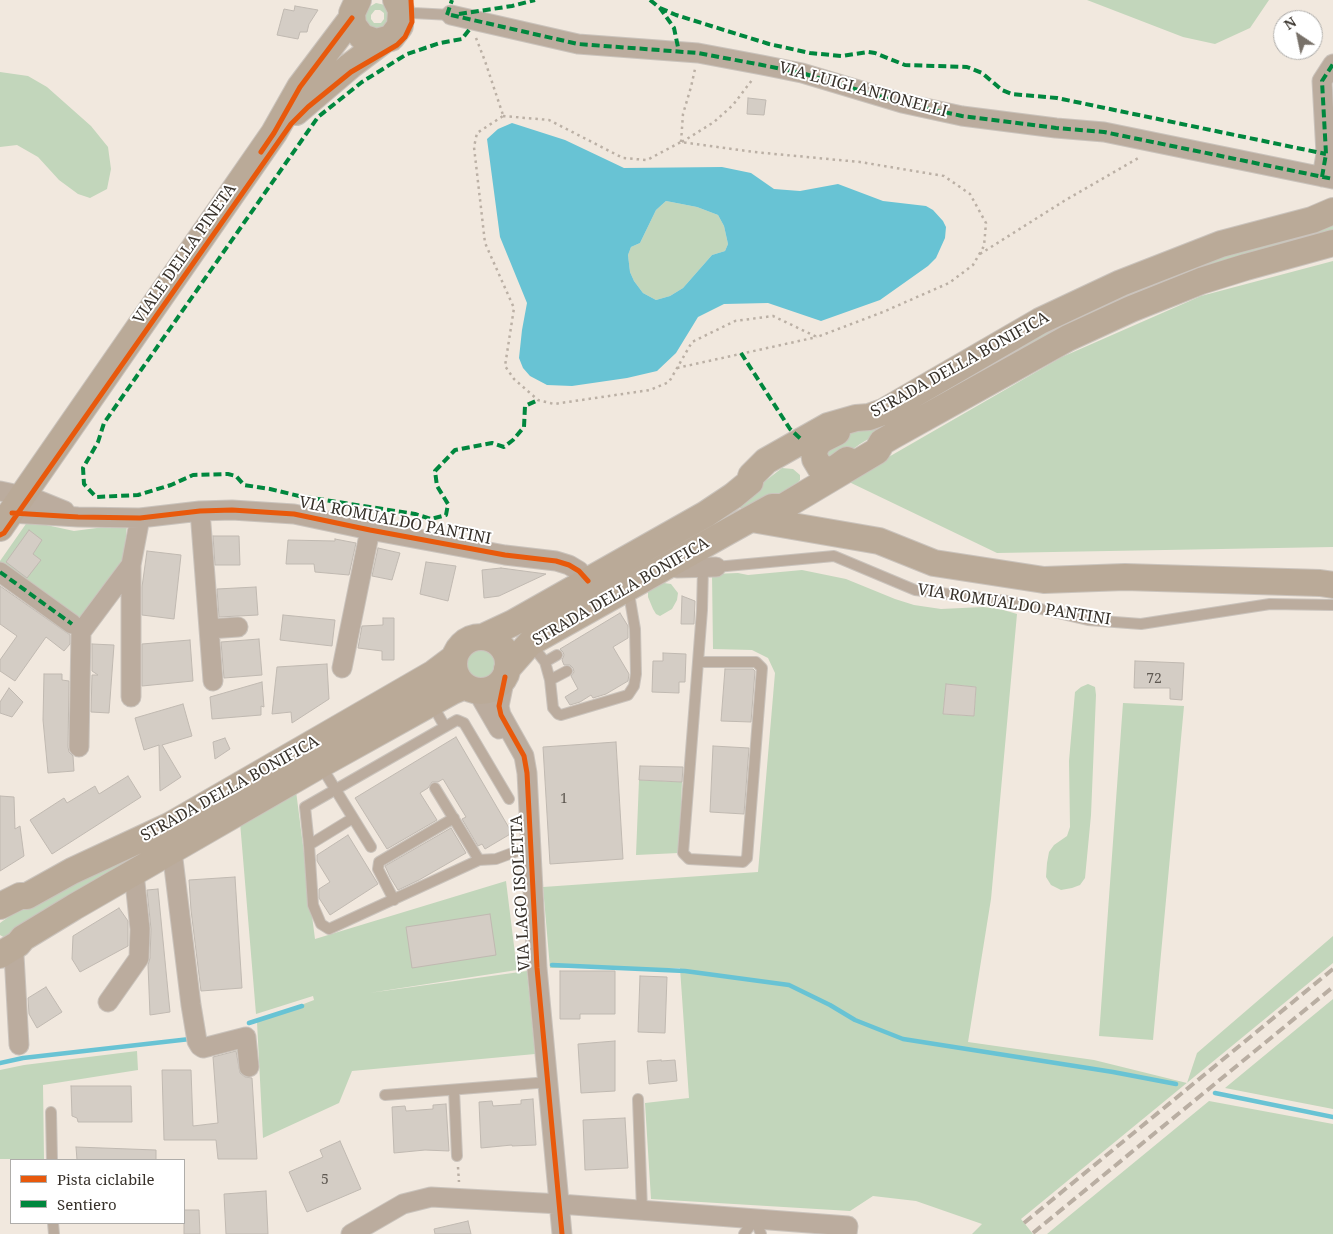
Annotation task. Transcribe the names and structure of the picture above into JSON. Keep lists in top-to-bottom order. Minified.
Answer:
{"streets":{"main road":["VIALE DELLA PINETA","STRADA DELLA BONIFICA","VIA ROMUALDO PANTINI"],"street":["VIA LUIGI ANTONELLI","VIA LAGO ISOLETTA"]},"crossings":[["VIALE DELLA PINETA","VIA ROMUALDO PANTINI"],["STRADA DELLA BONIFICA","VIA ROMUALDO PANTINI"],["STRADA DELLA BONIFICA","VIA LAGO ISOLETTA"]],"house_numbers":["72","1","5"],"legend":["Pista ciclabile","Sentiero"],"north":"top left"}
